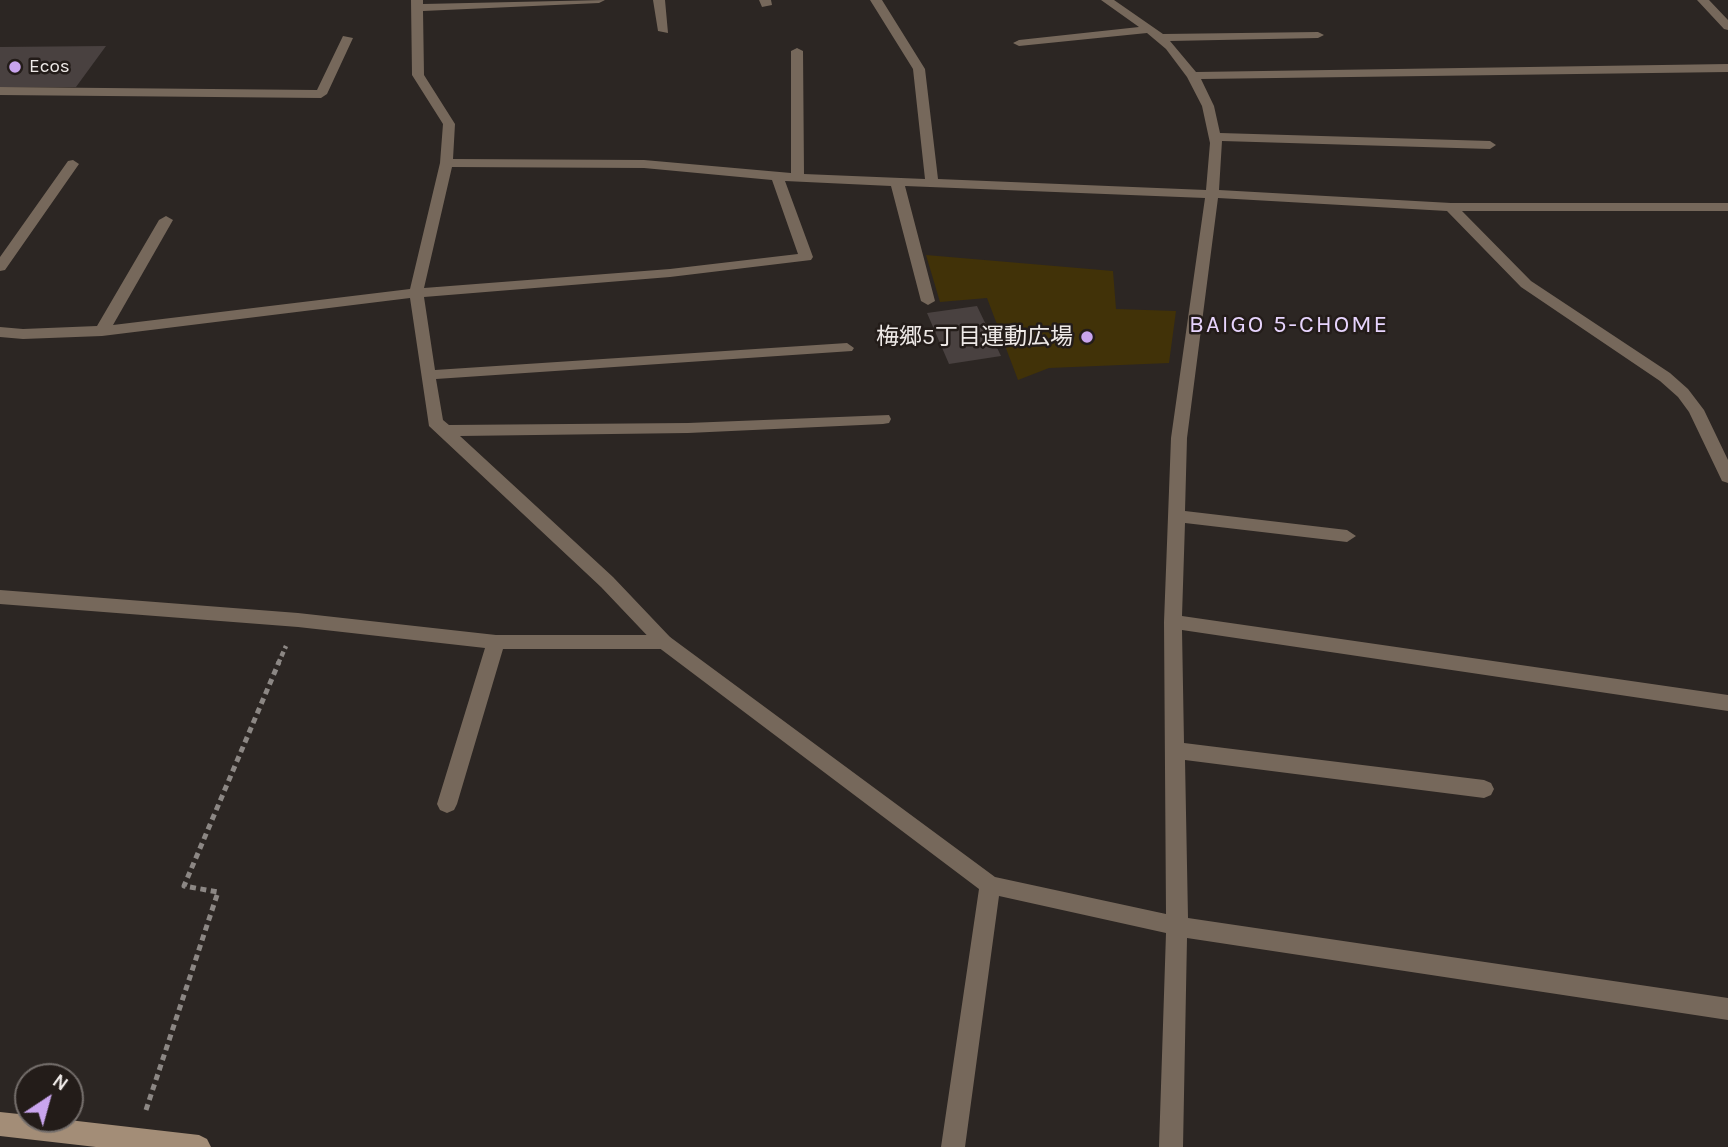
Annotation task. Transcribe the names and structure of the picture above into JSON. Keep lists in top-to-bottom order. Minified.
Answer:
{"districts":["BAIGO 5-CHOME"],"places":["Ecos","梅郷5丁目運動広場"],"north":"top right"}
